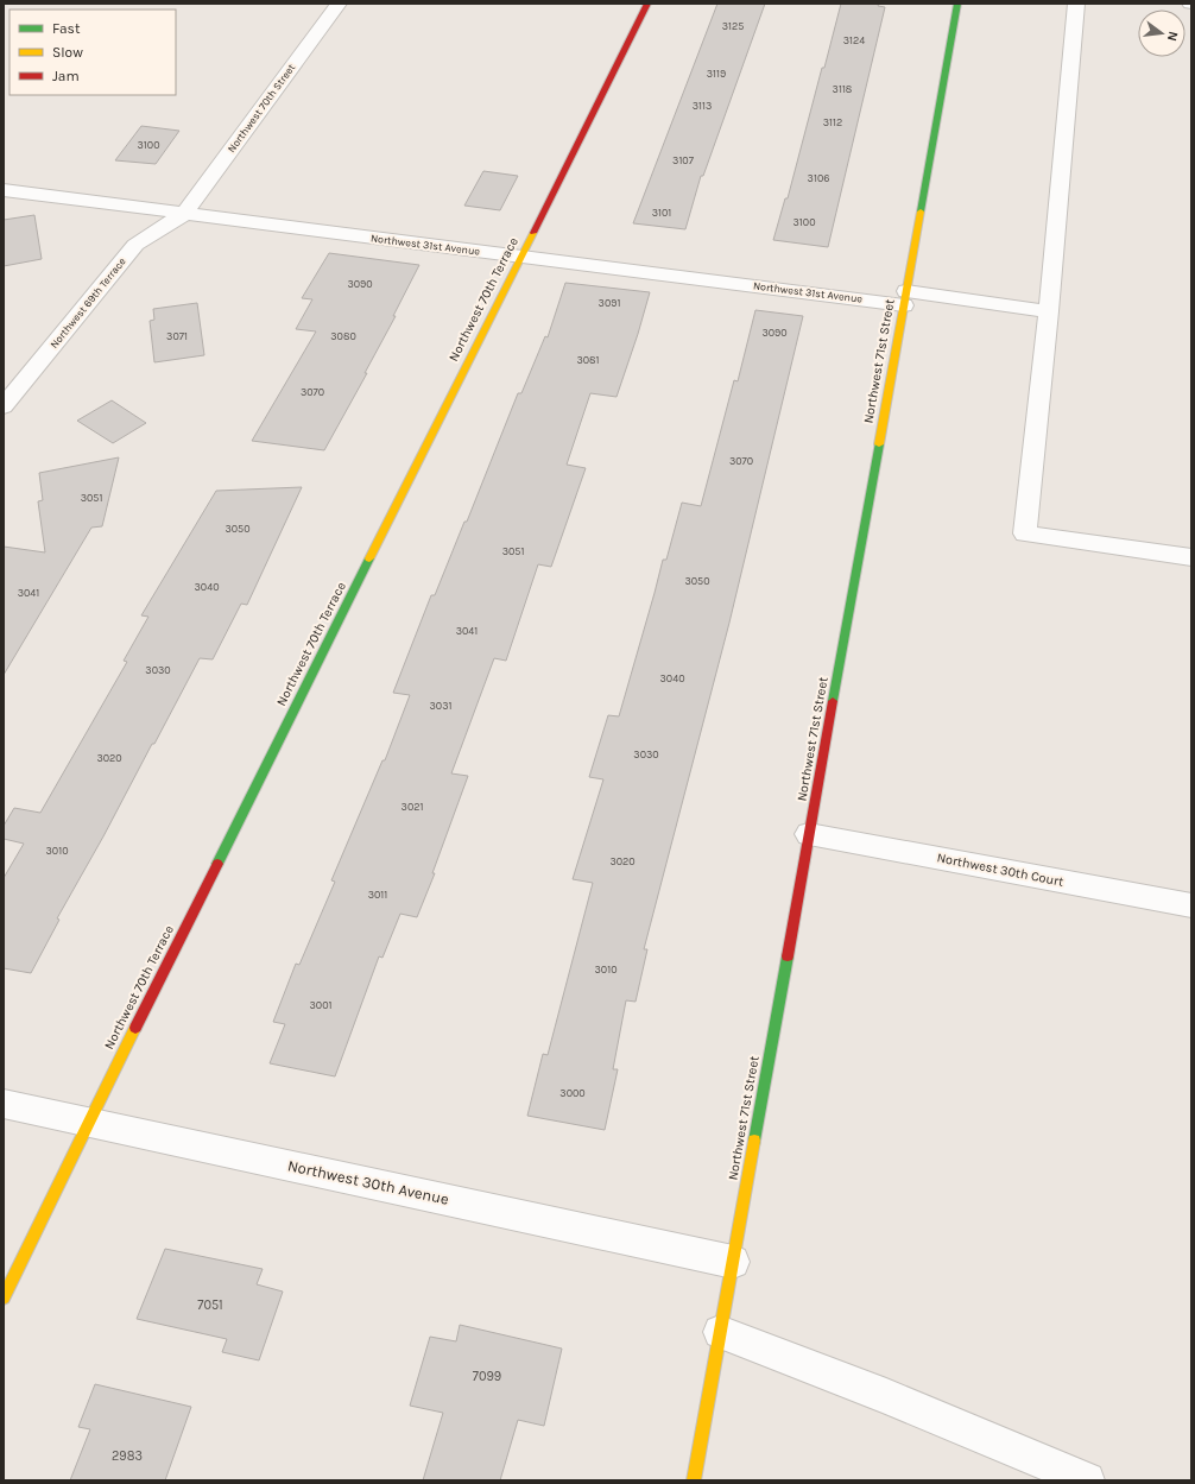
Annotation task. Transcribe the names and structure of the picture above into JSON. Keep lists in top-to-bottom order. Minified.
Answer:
{"streets":{"street":["Northwest 70th Street","Northwest 31st Avenue","Northwest 70th Terrace","Northwest 69th Terrace","Northwest 71st Street","Northwest 30th Court","Northwest 30th Avenue"]},"crossings":[["Northwest 70th Street","Northwest 31st Avenue"],["Northwest 70th Street","Northwest 69th Terrace"],["Northwest 31st Avenue","Northwest 70th Terrace"],["Northwest 31st Avenue","Northwest 69th Terrace"],["Northwest 31st Avenue","Northwest 71st Street"],["Northwest 70th Terrace","Northwest 30th Avenue"],["Northwest 71st Street","Northwest 30th Court"],["Northwest 71st Street","Northwest 30th Avenue"]],"house_numbers":["3125","3124","3119","3118","3113","3112","3100","3107","3106","3101","3100","3090","3091","3090","3071","3080","3081","3070","3070","3051","3050","3051","3050","3040","3041","3041","3030","3040","3031","3030","3020","3021","3010","3020","3011","3010","3001","3000","7051","7099","2983"],"legend":["Fast","Slow","Jam"],"north":"right"}
